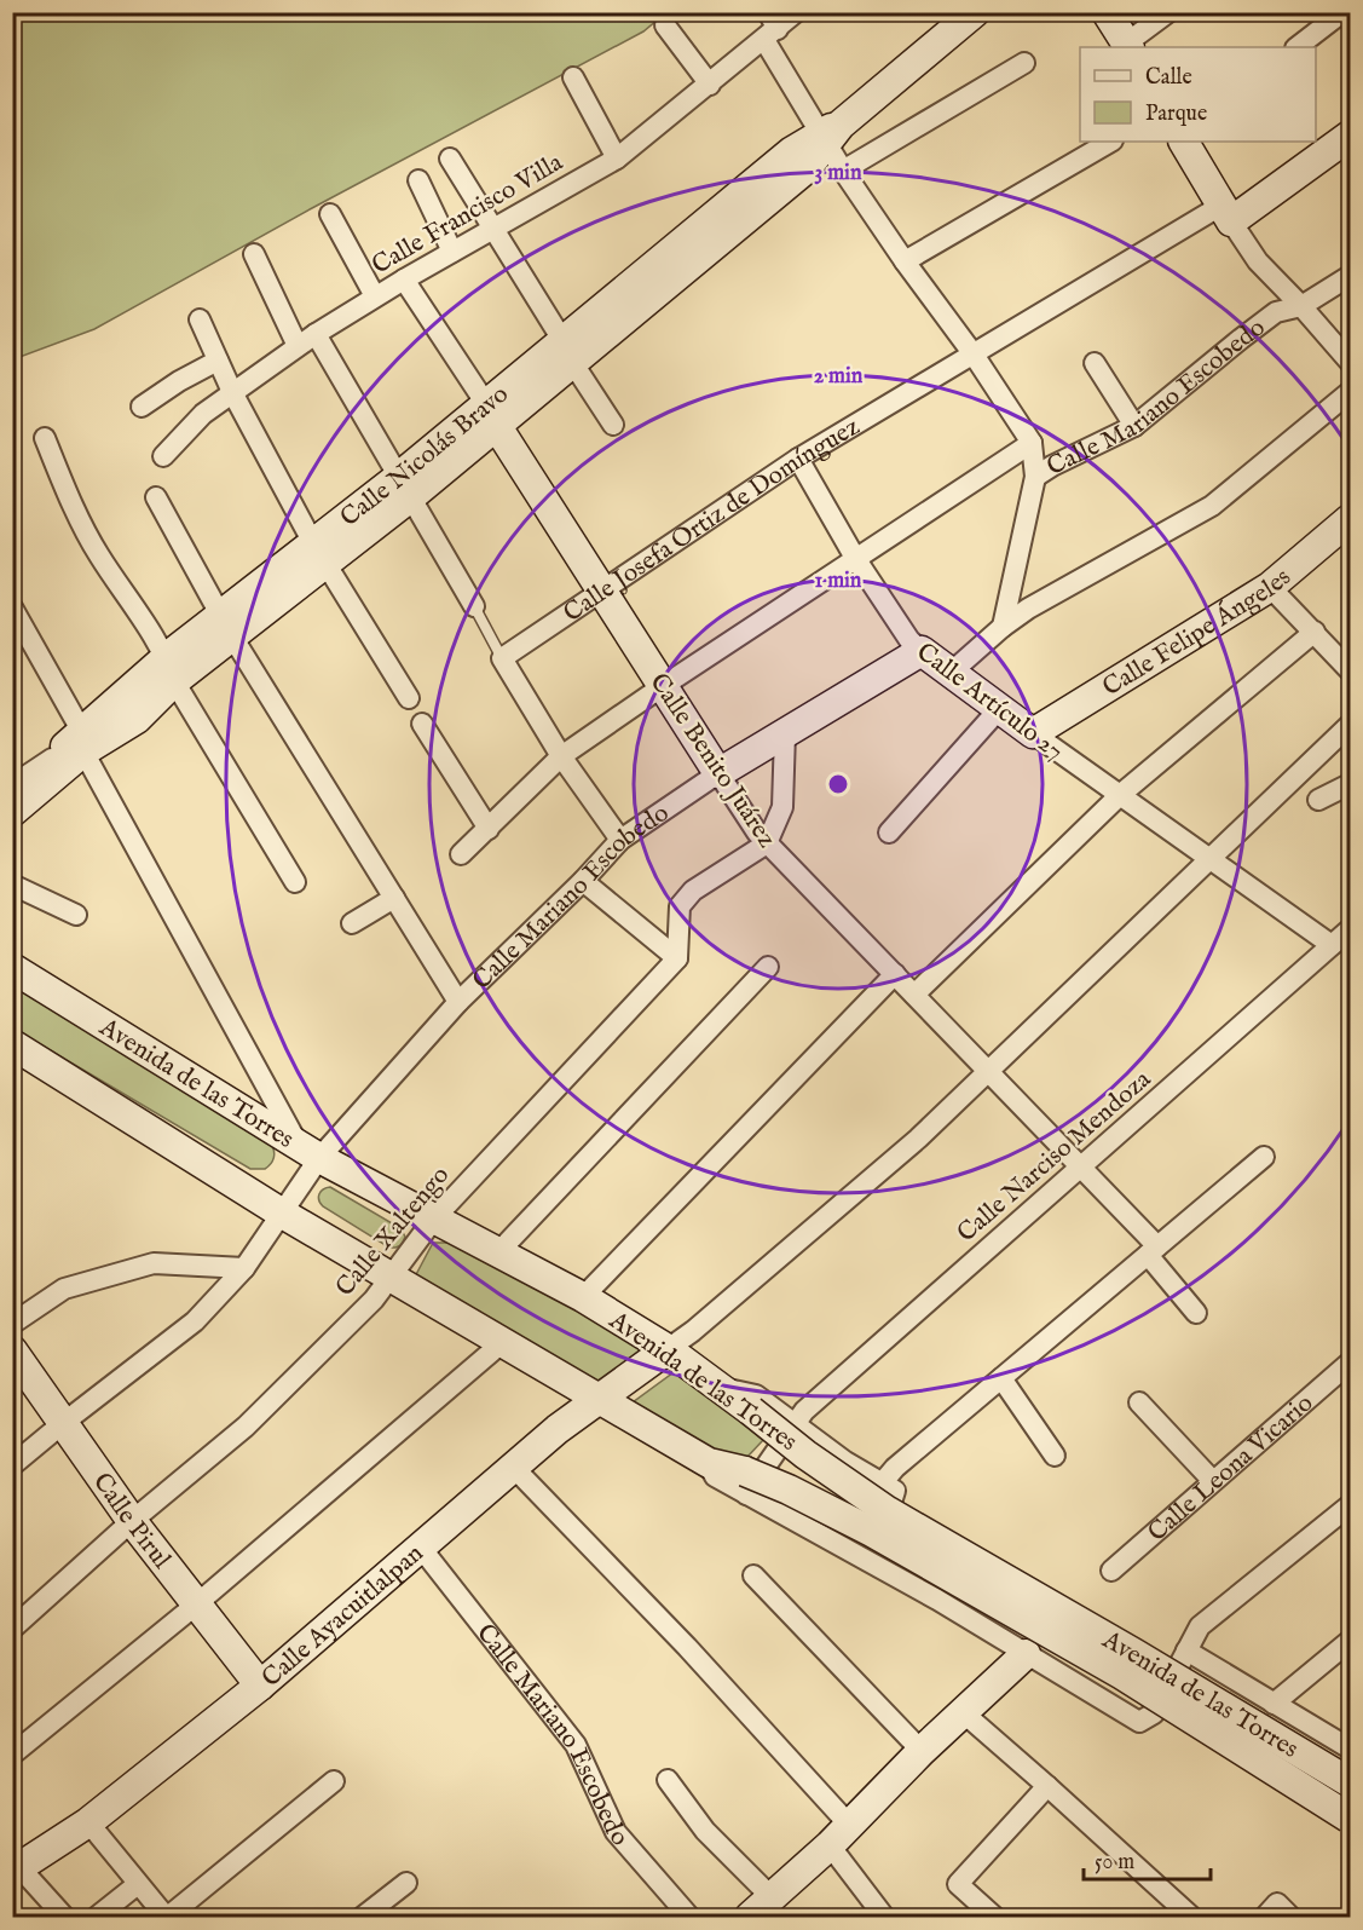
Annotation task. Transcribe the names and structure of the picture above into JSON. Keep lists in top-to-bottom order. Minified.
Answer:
{"streets":{"main road":["Calle Mariano Escobedo","Calle Nicolás Bravo","Calle Josefa Ortiz de Domínguez","Calle Felipe Ángeles","Calle Artículo 27","Calle Benito Juárez","Avenida de las Torres","Calle Pirul","Calle Ayacuitlalpan"],"street":["Calle Francisco Villa","Calle Narciso Mendoza","Calle Xaltengo","Calle Leona Vicario"]},"crossings":[["Calle Francisco Villa","Calle Benito Juárez"],["Calle Mariano Escobedo","Calle Artículo 27"],["Calle Mariano Escobedo","Calle Benito Juárez"],["Calle Mariano Escobedo","Avenida de las Torres"],["Calle Mariano Escobedo","Calle Pirul"],["Calle Mariano Escobedo","Calle Ayacuitlalpan"],["Calle Nicolás Bravo","Calle Benito Juárez"],["Calle Josefa Ortiz de Domínguez","Calle Artículo 27"],["Calle Josefa Ortiz de Domínguez","Calle Benito Juárez"],["Calle Felipe Ángeles","Calle Artículo 27"],["Calle Artículo 27","Calle Narciso Mendoza"],["Calle Benito Juárez","Calle Narciso Mendoza"],["Avenida de las Torres","Calle Narciso Mendoza"],["Avenida de las Torres","Calle Xaltengo"],["Avenida de las Torres","Calle Ayacuitlalpan"],["Calle Xaltengo","Calle Pirul"],["Calle Pirul","Calle Ayacuitlalpan"]],"legend":["Calle","Parque"],"scale_bar":"50 m","rings":["3 min","2 min","1 min"]}
